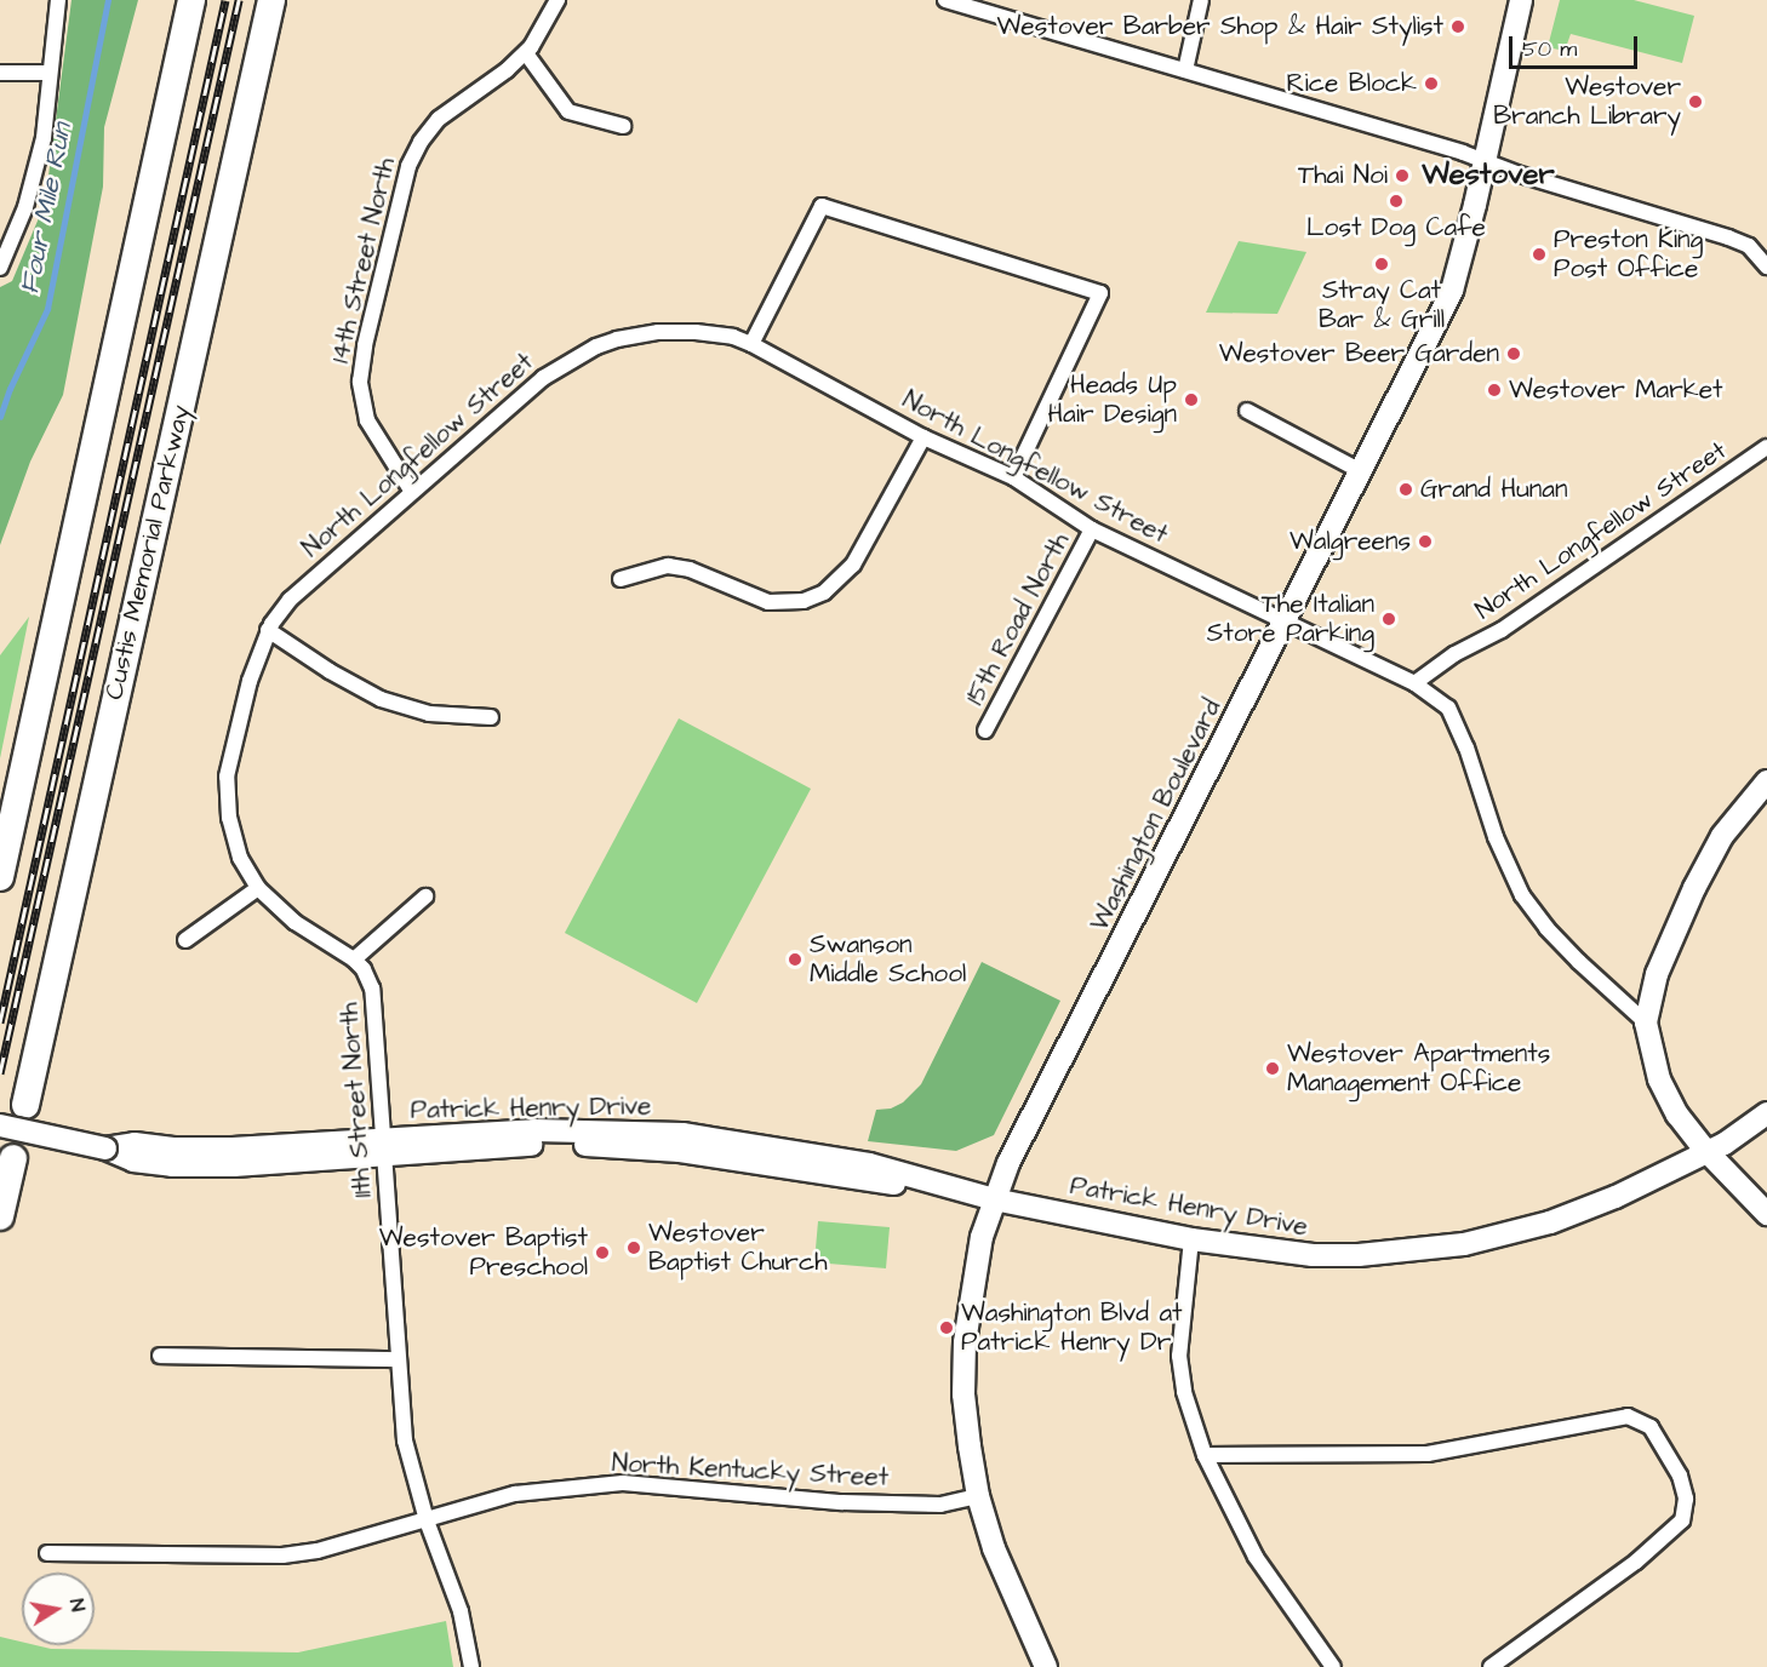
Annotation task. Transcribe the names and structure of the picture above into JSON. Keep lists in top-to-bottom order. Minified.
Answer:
{"streets":{"highway":["Custis Memorial Parkway"],"street":["14th Street North","North Longfellow Street","15th Road North","Washington Boulevard","11th Street North","Patrick Henry Drive","North Kentucky Street"]},"crossings":[["14th Street North","North Longfellow Street"],["North Longfellow Street","15th Road North"],["North Longfellow Street","Washington Boulevard"],["North Longfellow Street","11th Street North"],["Washington Boulevard","Patrick Henry Drive"],["Washington Boulevard","North Kentucky Street"],["11th Street North","Patrick Henry Drive"],["11th Street North","North Kentucky Street"]],"districts":["Westover"],"water":["Four Mile Run"],"places":["Westover Barber Shop & Hair Stylist","Rice Block","Westover Branch Library","Thai Noi","Lost Dog Cafe","Preston King Post Office","Stray Cat Bar & Grill","Westover Beer Garden","Westover Market","Heads Up Hair Design","Grand Hunan","Walgreens","The Italian Store Parking","Swanson Middle School","Westover Apartments Management Office","Westover Baptist Church","Westover Baptist Preschool","Washington Blvd at Patrick Henry Dr"],"scale_bar":"50 m","north":"right"}
